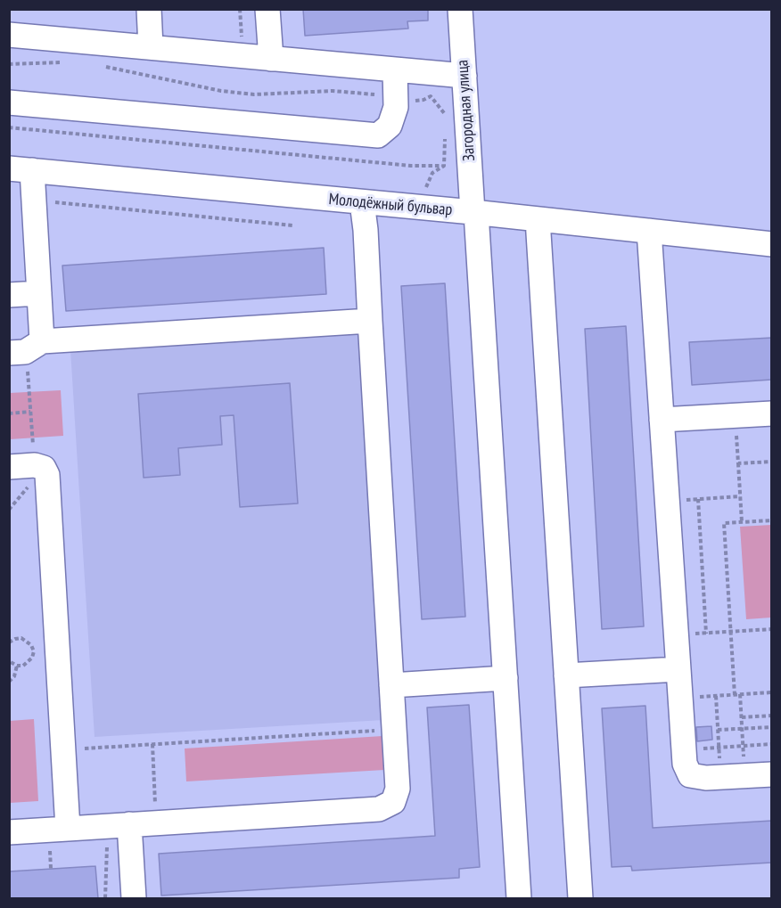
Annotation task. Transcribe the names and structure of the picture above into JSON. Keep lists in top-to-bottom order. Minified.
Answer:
{"streets":{"street":["Загородная улица","Молодёжный бульвар"]},"crossings":[["Загородная улица","Молодёжный бульвар"]]}
